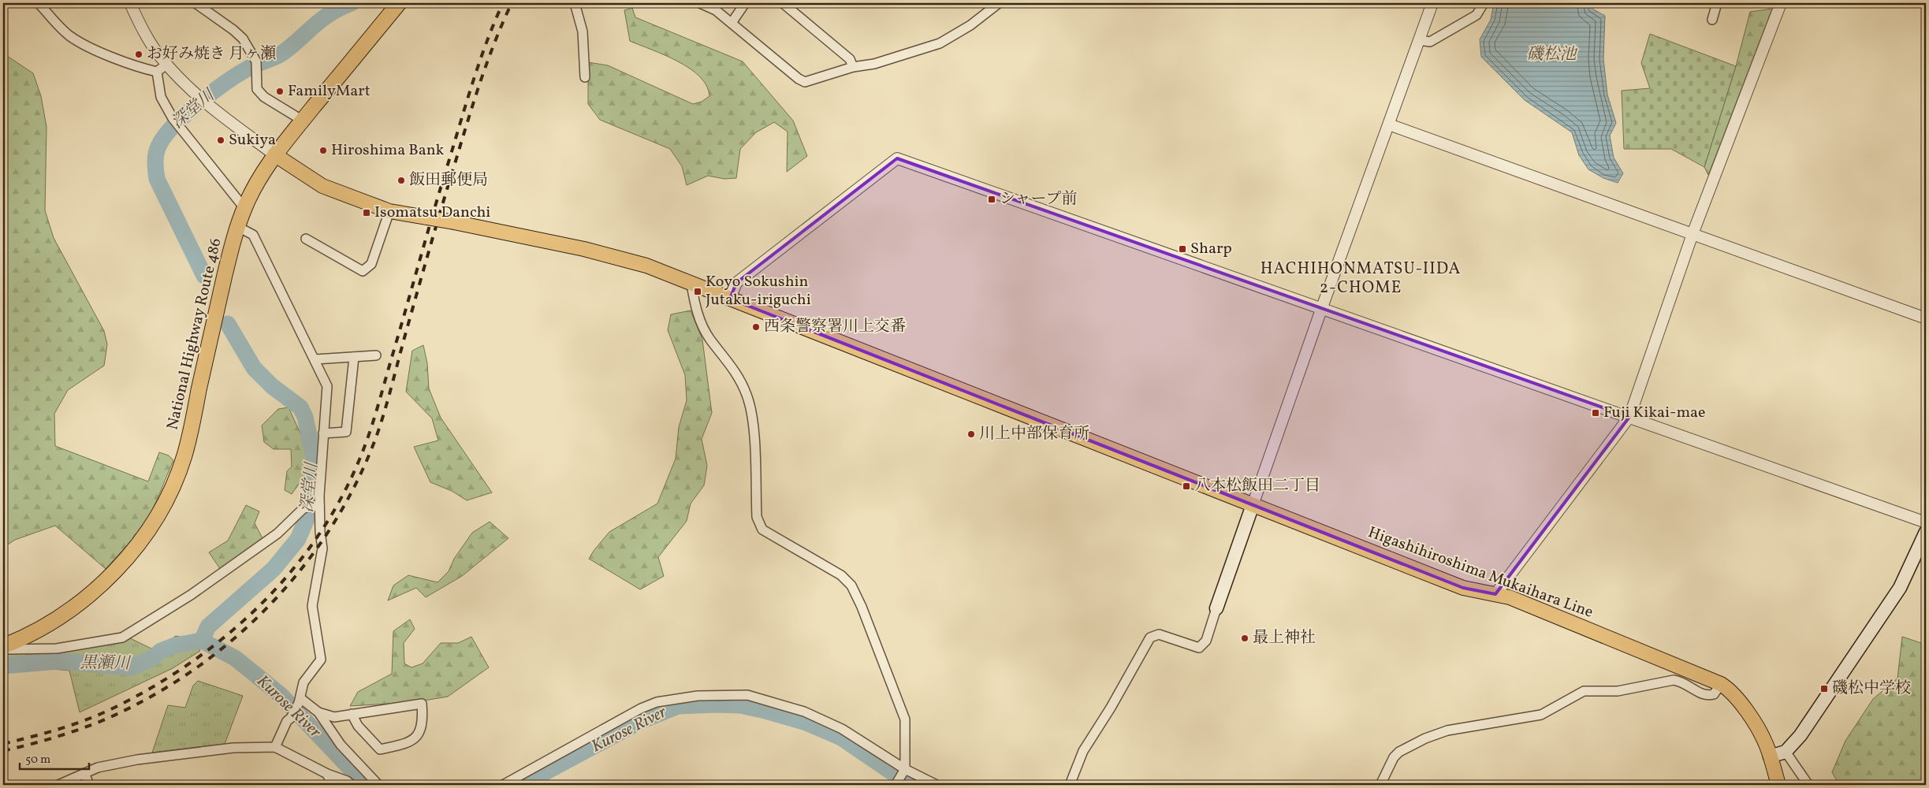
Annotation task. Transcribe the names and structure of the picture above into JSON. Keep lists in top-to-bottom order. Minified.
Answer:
{"streets":{"highway":["National Highway Route 486"],"main road":["Higashihiroshima Mukaihara Line"]},"crossings":[["National Highway Route 486","Higashihiroshima Mukaihara Line"]],"districts":["HACHIHONMATSU-IIDA 2-CHOME"],"water":["磯松池","深堂川","黒瀬川","Kurose River"],"places":{"other":["お好み焼き 月ヶ瀬","FamilyMart","Sukiya","Hiroshima Bank","飯田郵便局","西条警察署川上交番","川上中部保育所","最上神社"],"transit":["シャープ前","Isomatsu Danchi","Sharp","Koyo Sokushin Jutaku-iriguchi","Fuji Kikai-mae","八本松飯田二丁目","磯松中学校"]},"scale_bar":"50 m"}
